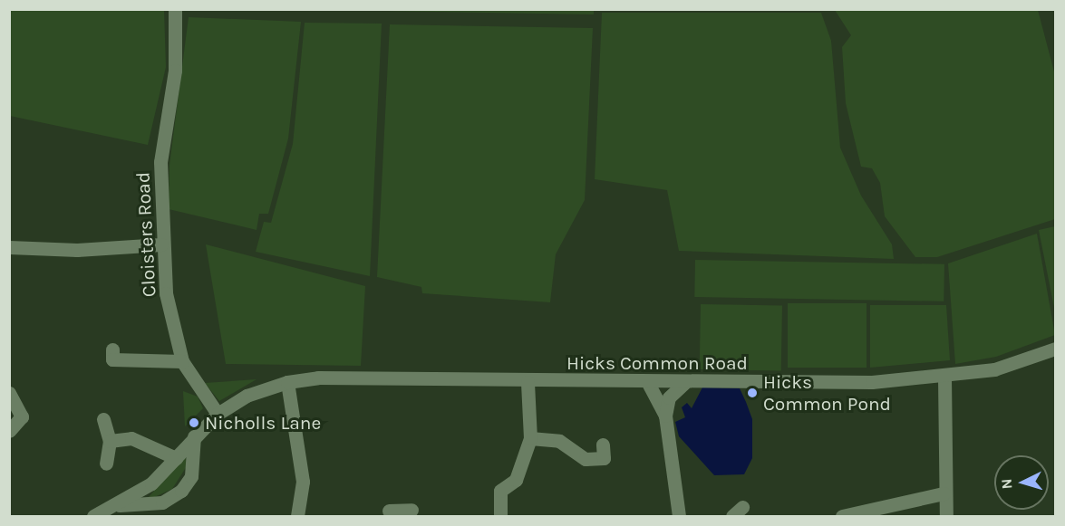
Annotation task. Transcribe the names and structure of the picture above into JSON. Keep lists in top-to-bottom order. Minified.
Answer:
{"streets":{"street":["Cloisters Road","Hicks Common Road"]},"places":["Hicks Common Pond","Nicholls Lane"],"north":"left"}
